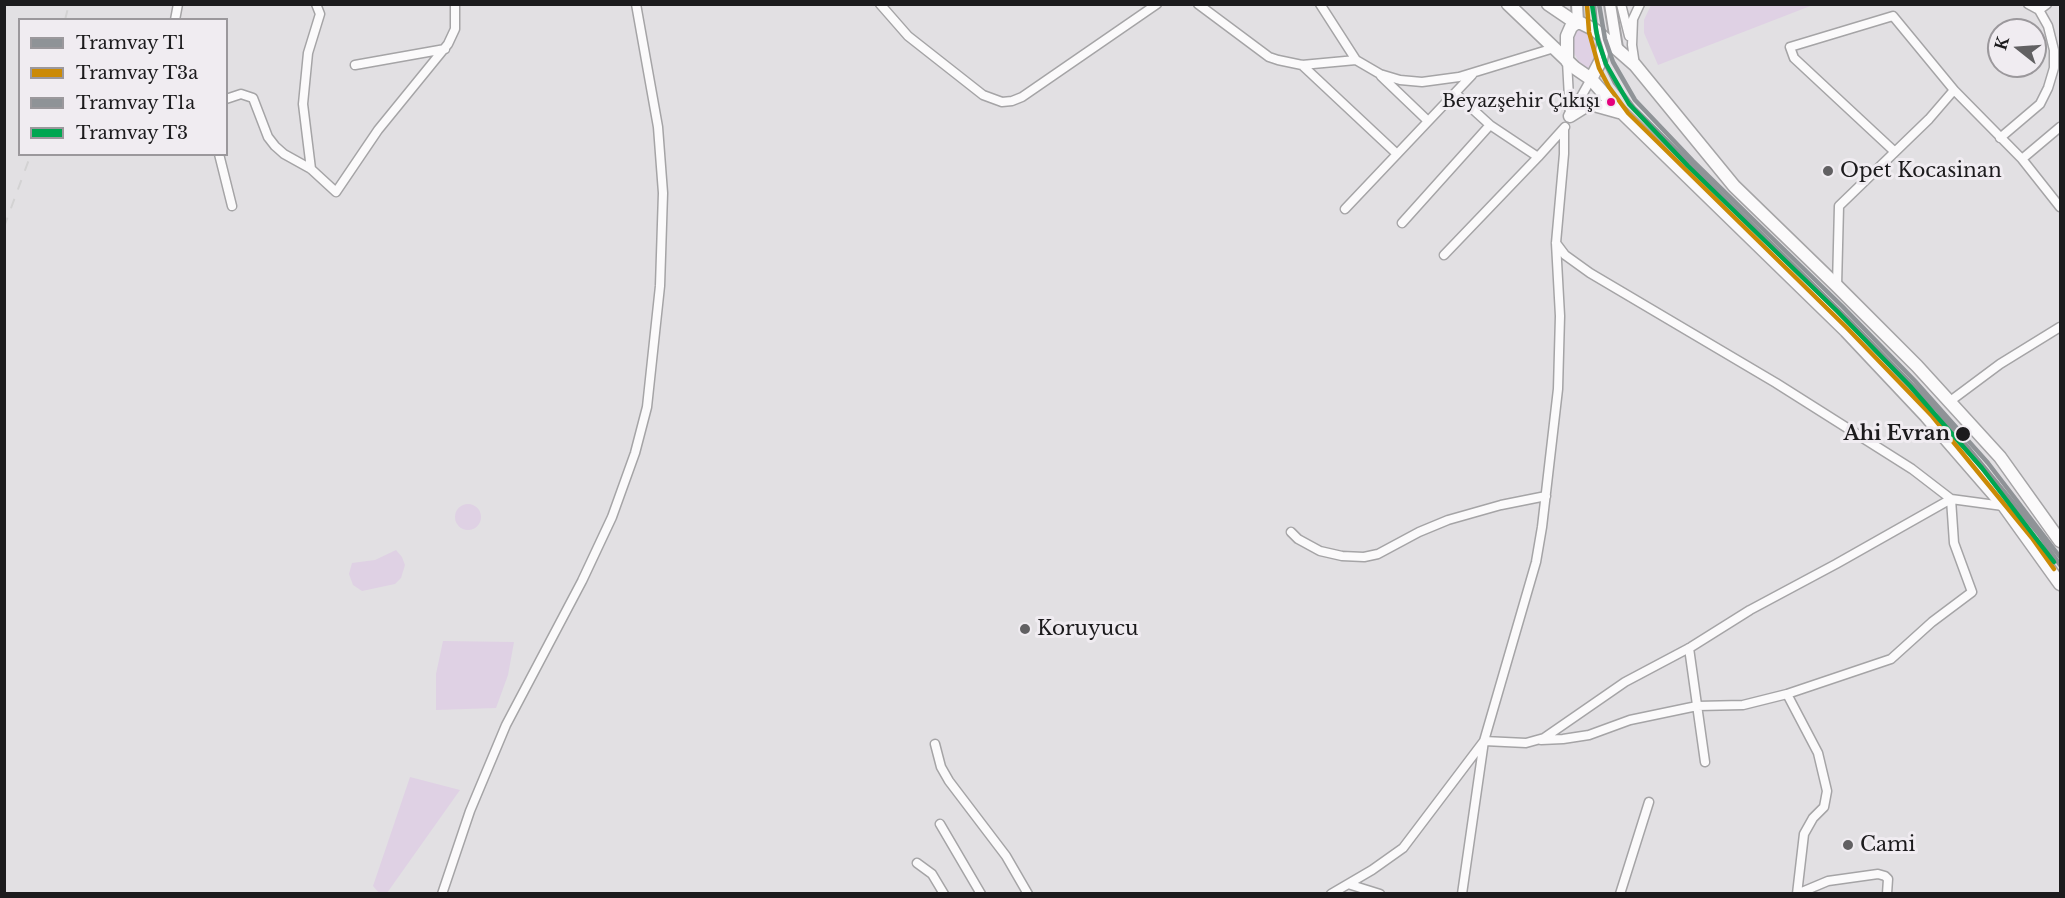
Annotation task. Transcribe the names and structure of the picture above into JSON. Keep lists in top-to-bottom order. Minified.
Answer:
{"places":["Beyazşehir Çıkışı","Opet Kocasinan","Ahi Evran","Koruyucu","Cami"],"lines":["tram line T1","tram line T1a","tram line T3a","tram line T3"],"legend":["Tramvay T1","Tramvay T3a","Tramvay T1a","Tramvay T3"],"north":"left"}
